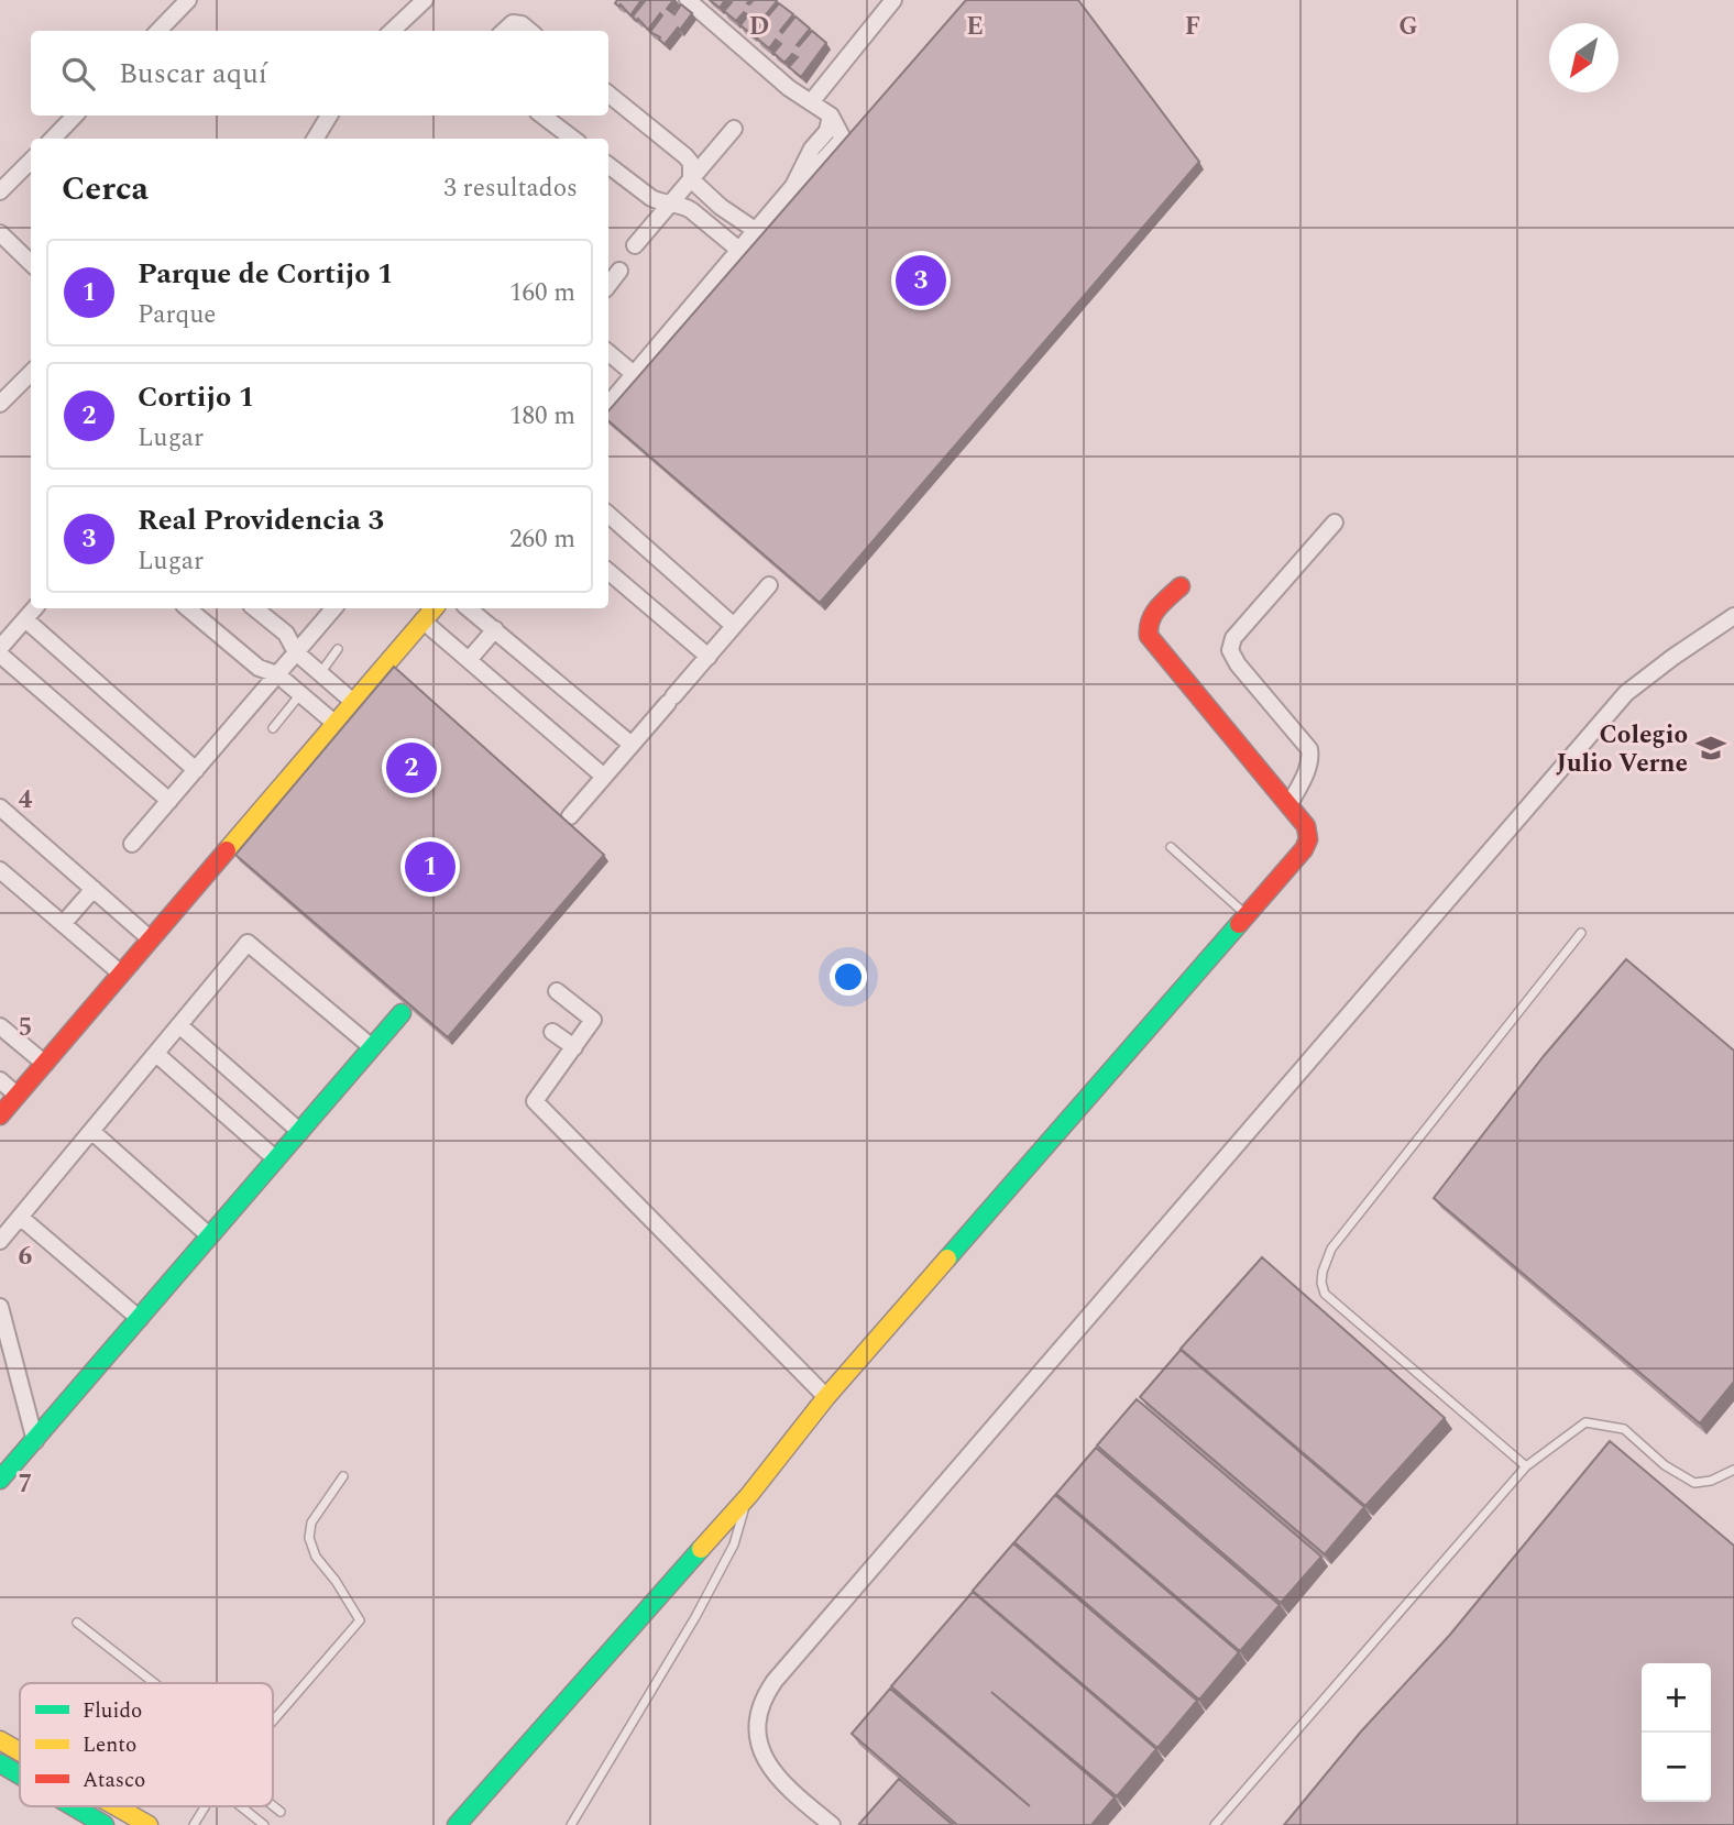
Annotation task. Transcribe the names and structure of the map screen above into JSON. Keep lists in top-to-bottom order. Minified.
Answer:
{"places":{"school or university":["Colegio Julio Verne"]},"legend":["Fluido","Lento","Atasco"],"north":"bottom left","page":{"search":"Buscar aquí","heading":["Cerca","3 resultados"],"list":[{"mark":"1","name":"Parque de Cortijo 1","note":"Parque","value":"160 m"},{"mark":"2","name":"Cortijo 1","note":"Lugar","value":"180 m"},{"mark":"3","name":"Real Providencia 3","note":"Lugar","value":"260 m"}],"pins":["3","2","1"],"map_buttons":["+","−"]},"grid":{"columns":["D","E","F","G"],"rows":["4","5","6","7"]}}
